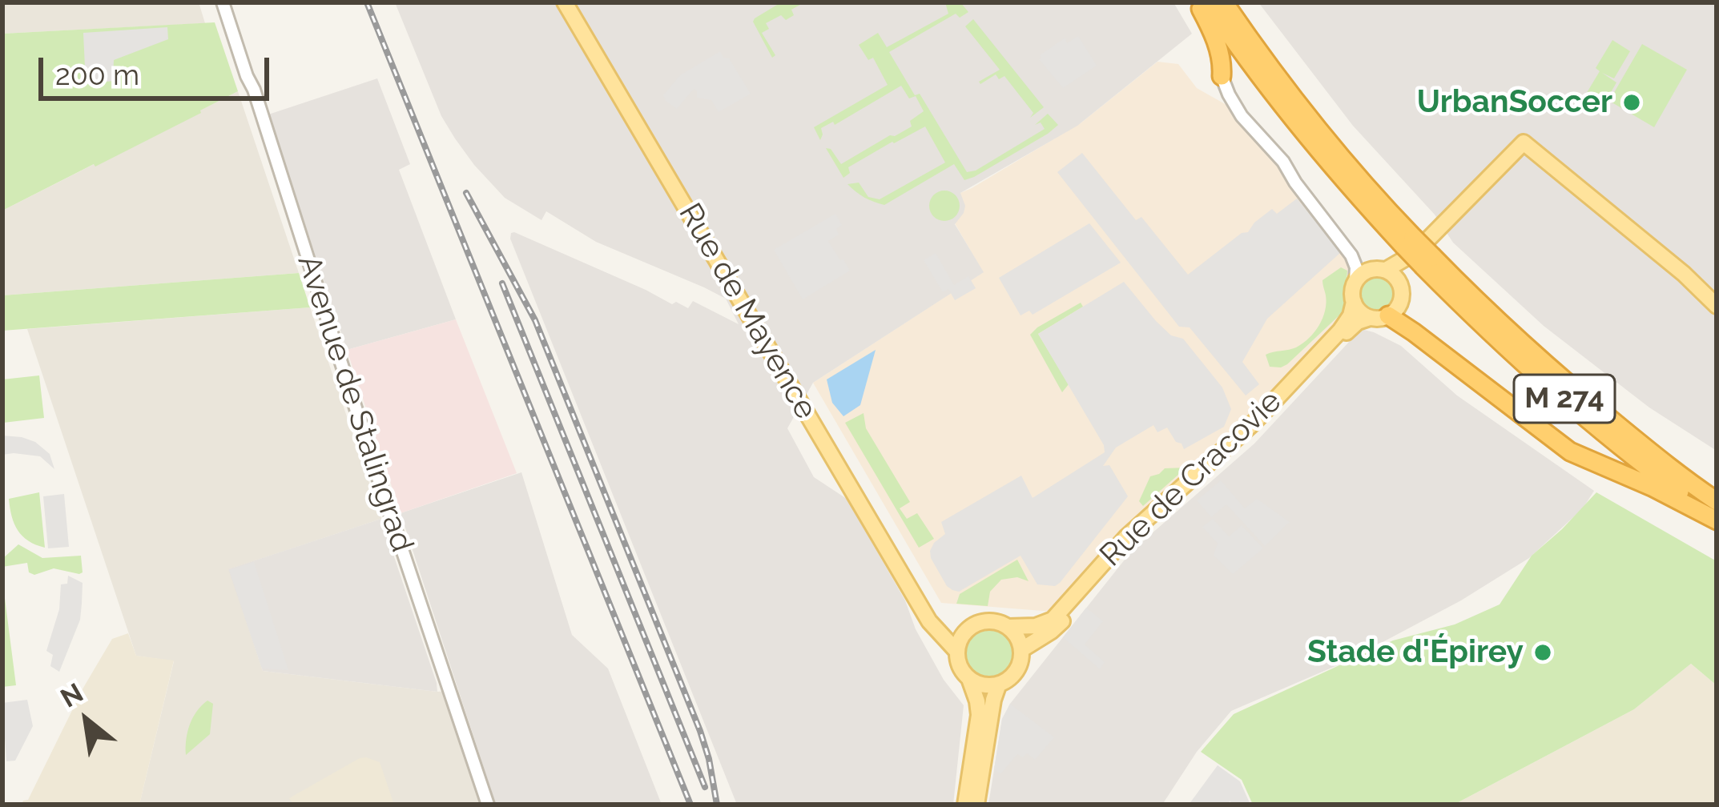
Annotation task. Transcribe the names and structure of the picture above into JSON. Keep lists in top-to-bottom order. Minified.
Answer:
{"streets":{"highway":["M 274"],"main road":["Rue de Mayence","Rue de Cracovie"],"street":["Avenue de Stalingrad"]},"crossings":[["Rue de Mayence","Rue de Cracovie"]],"places":["UrbanSoccer","Stade d'Épirey"],"scale_bar":"200 m","north":"top left"}
